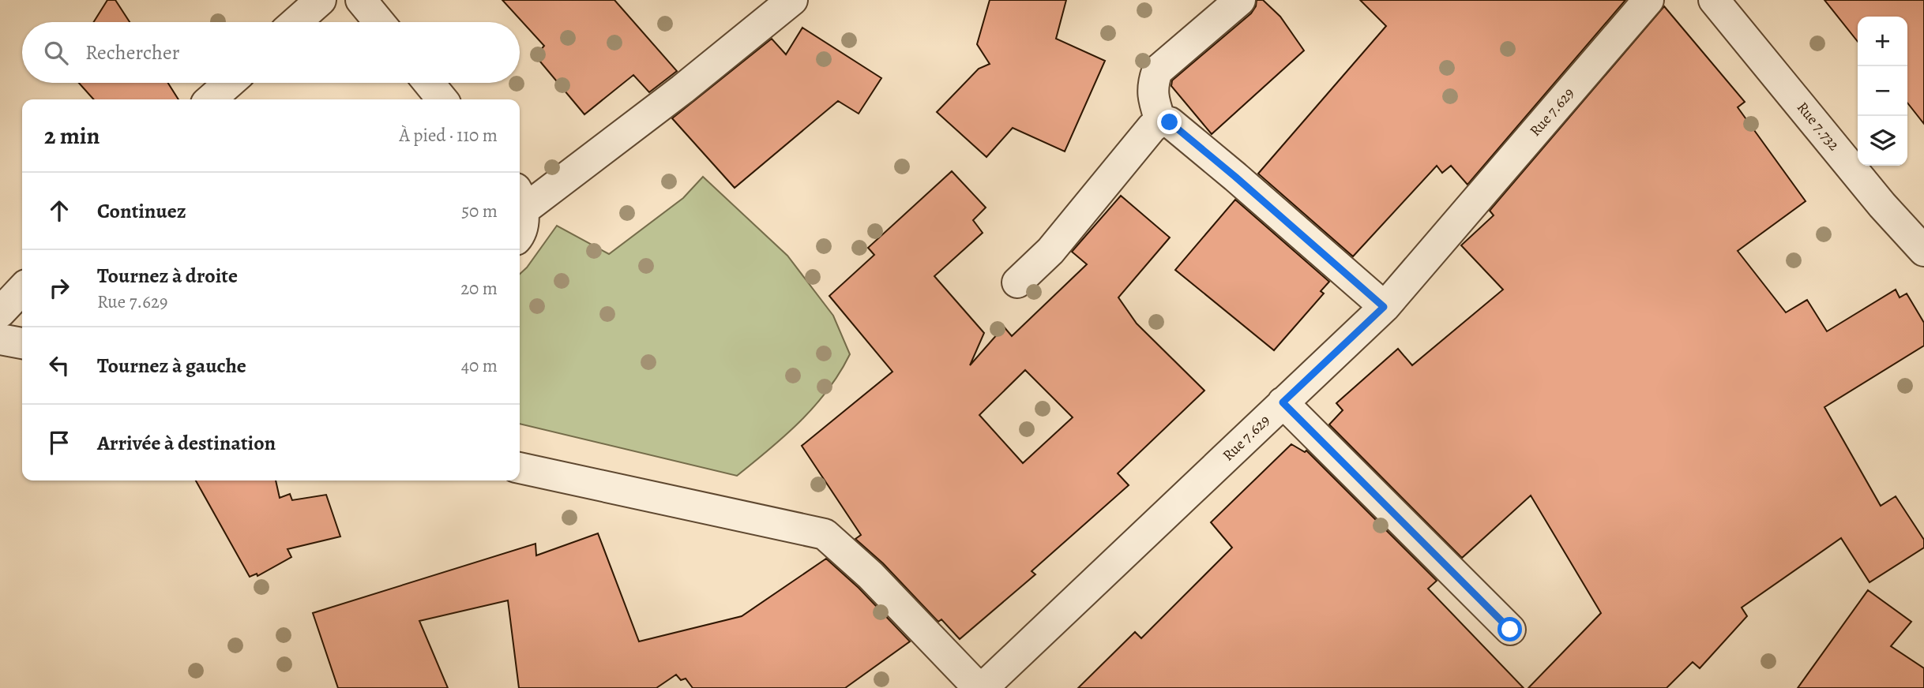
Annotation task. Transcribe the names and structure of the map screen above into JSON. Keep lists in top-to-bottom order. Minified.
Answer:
{"streets":{"street":["Rue 7.629","Rue 7.732"]},"page":{"map_buttons":["+","−"],"search":"Rechercher","heading":["2 min","À pied · 110 m"],"list":[["Continuez","50 m"],["Tournez à droite","Rue 7.629","20 m"],["Tournez à gauche","40 m"],"Arrivée à destination"]}}
